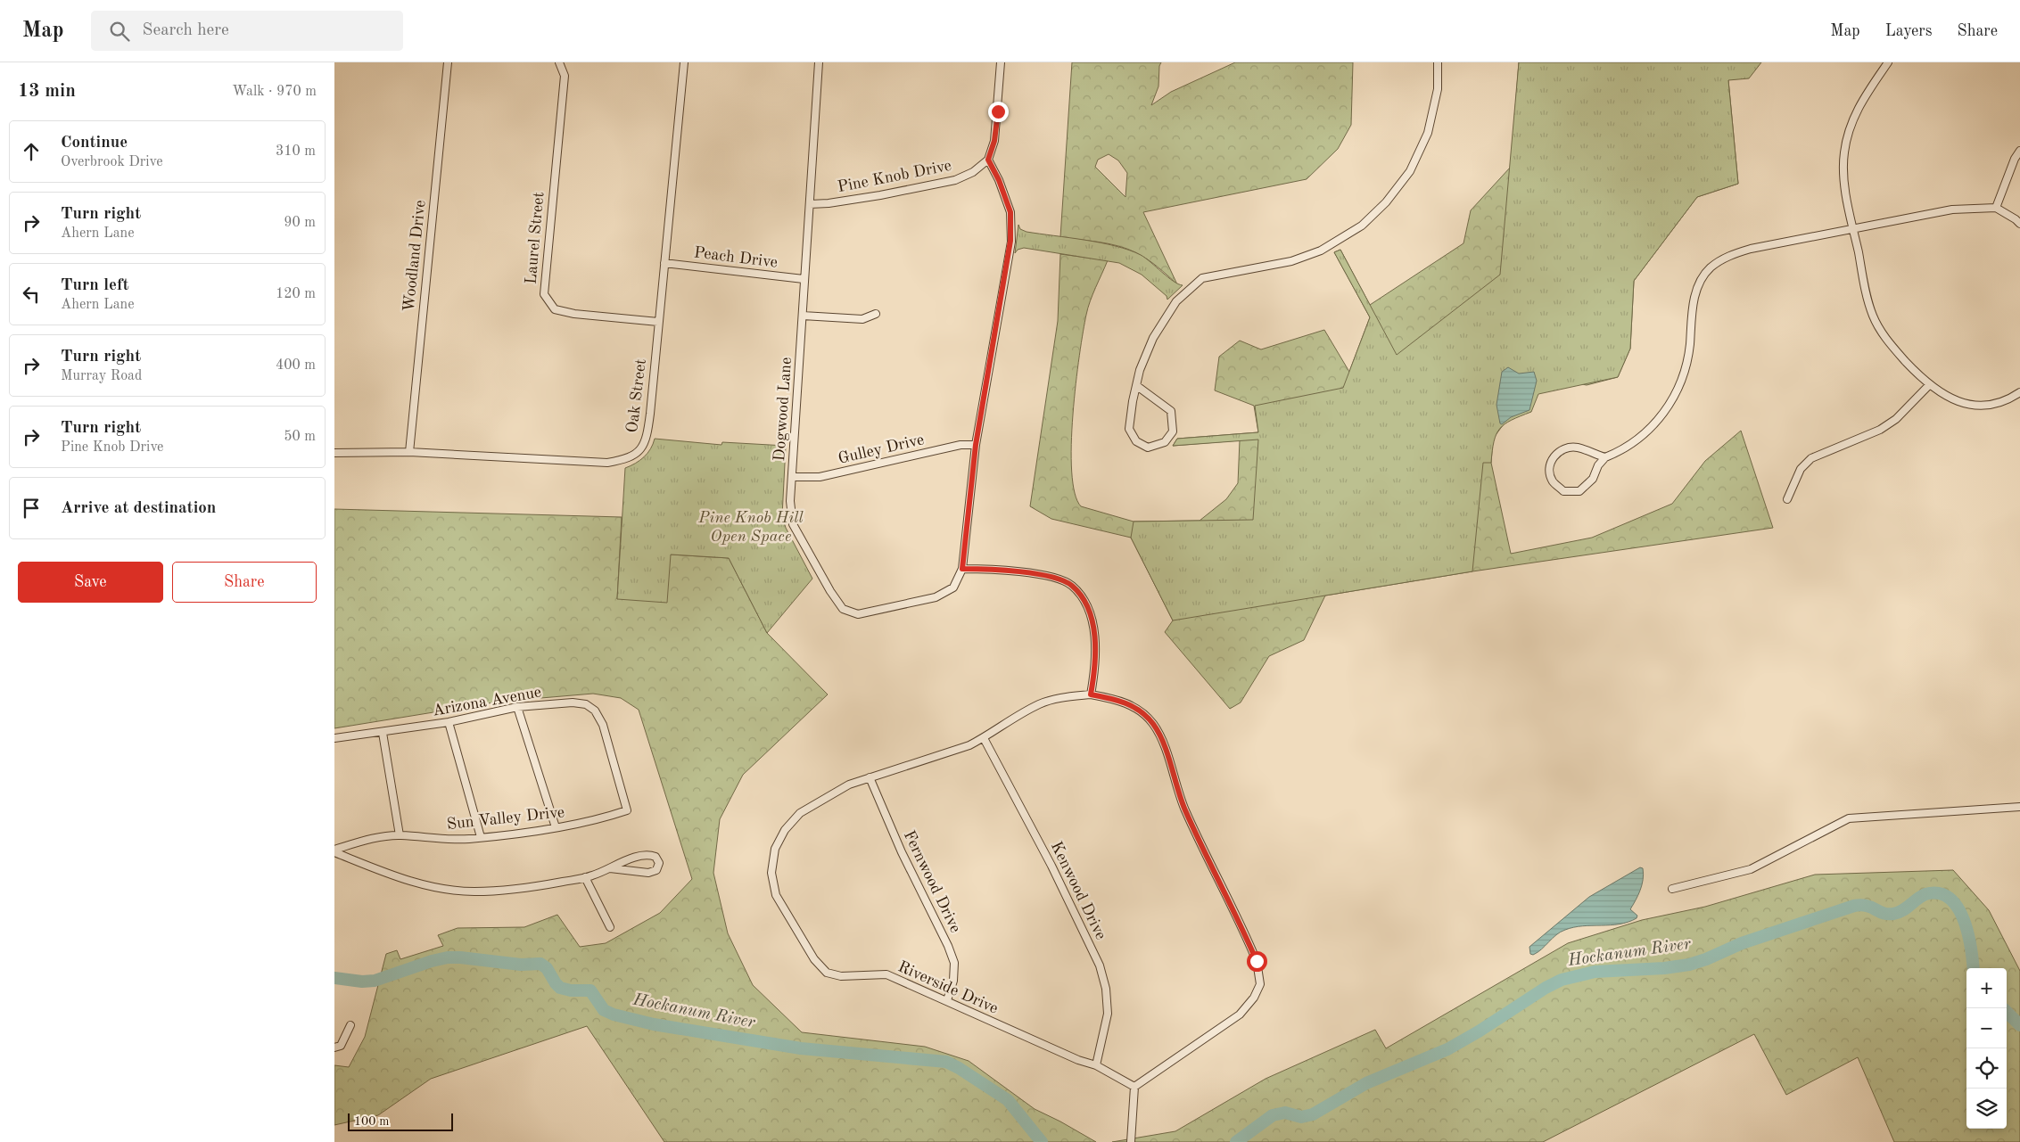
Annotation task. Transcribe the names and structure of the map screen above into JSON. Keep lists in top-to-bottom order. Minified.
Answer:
{"streets":{"street":["Pine Knob Drive","Laurel Street","Woodland Drive","Peach Drive","Oak Street","Dogwood Lane","Gulley Drive","Arizona Avenue","Sun Valley Drive","Fernwood Drive","Kenwood Drive","Riverside Drive"]},"crossings":[["Pine Knob Drive","Dogwood Lane"],["Laurel Street","Oak Street"],["Woodland Drive","Oak Street"],["Peach Drive","Oak Street"],["Peach Drive","Dogwood Lane"],["Dogwood Lane","Gulley Drive"],["Arizona Avenue","Sun Valley Drive"],["Fernwood Drive","Riverside Drive"],["Kenwood Drive","Riverside Drive"]],"water":["Hockanum River"],"parks":["Pine Knob Hill Open Space"],"scale_bar":"100 m","page":{"header":"Map","search":"Search here","nav":["Map","Layers","Share"],"heading":["13 min","Walk · 970 m"],"list":[["Continue","Overbrook Drive","310 m"],["Turn right","Ahern Lane","90 m"],["Turn left","Ahern Lane","120 m"],["Turn right","Murray Road","400 m"],["Turn right","Pine Knob Drive","50 m"],"Arrive at destination"],"buttons":["Save","Share"],"map_buttons":["+","−"],"scale":"100 m"}}
